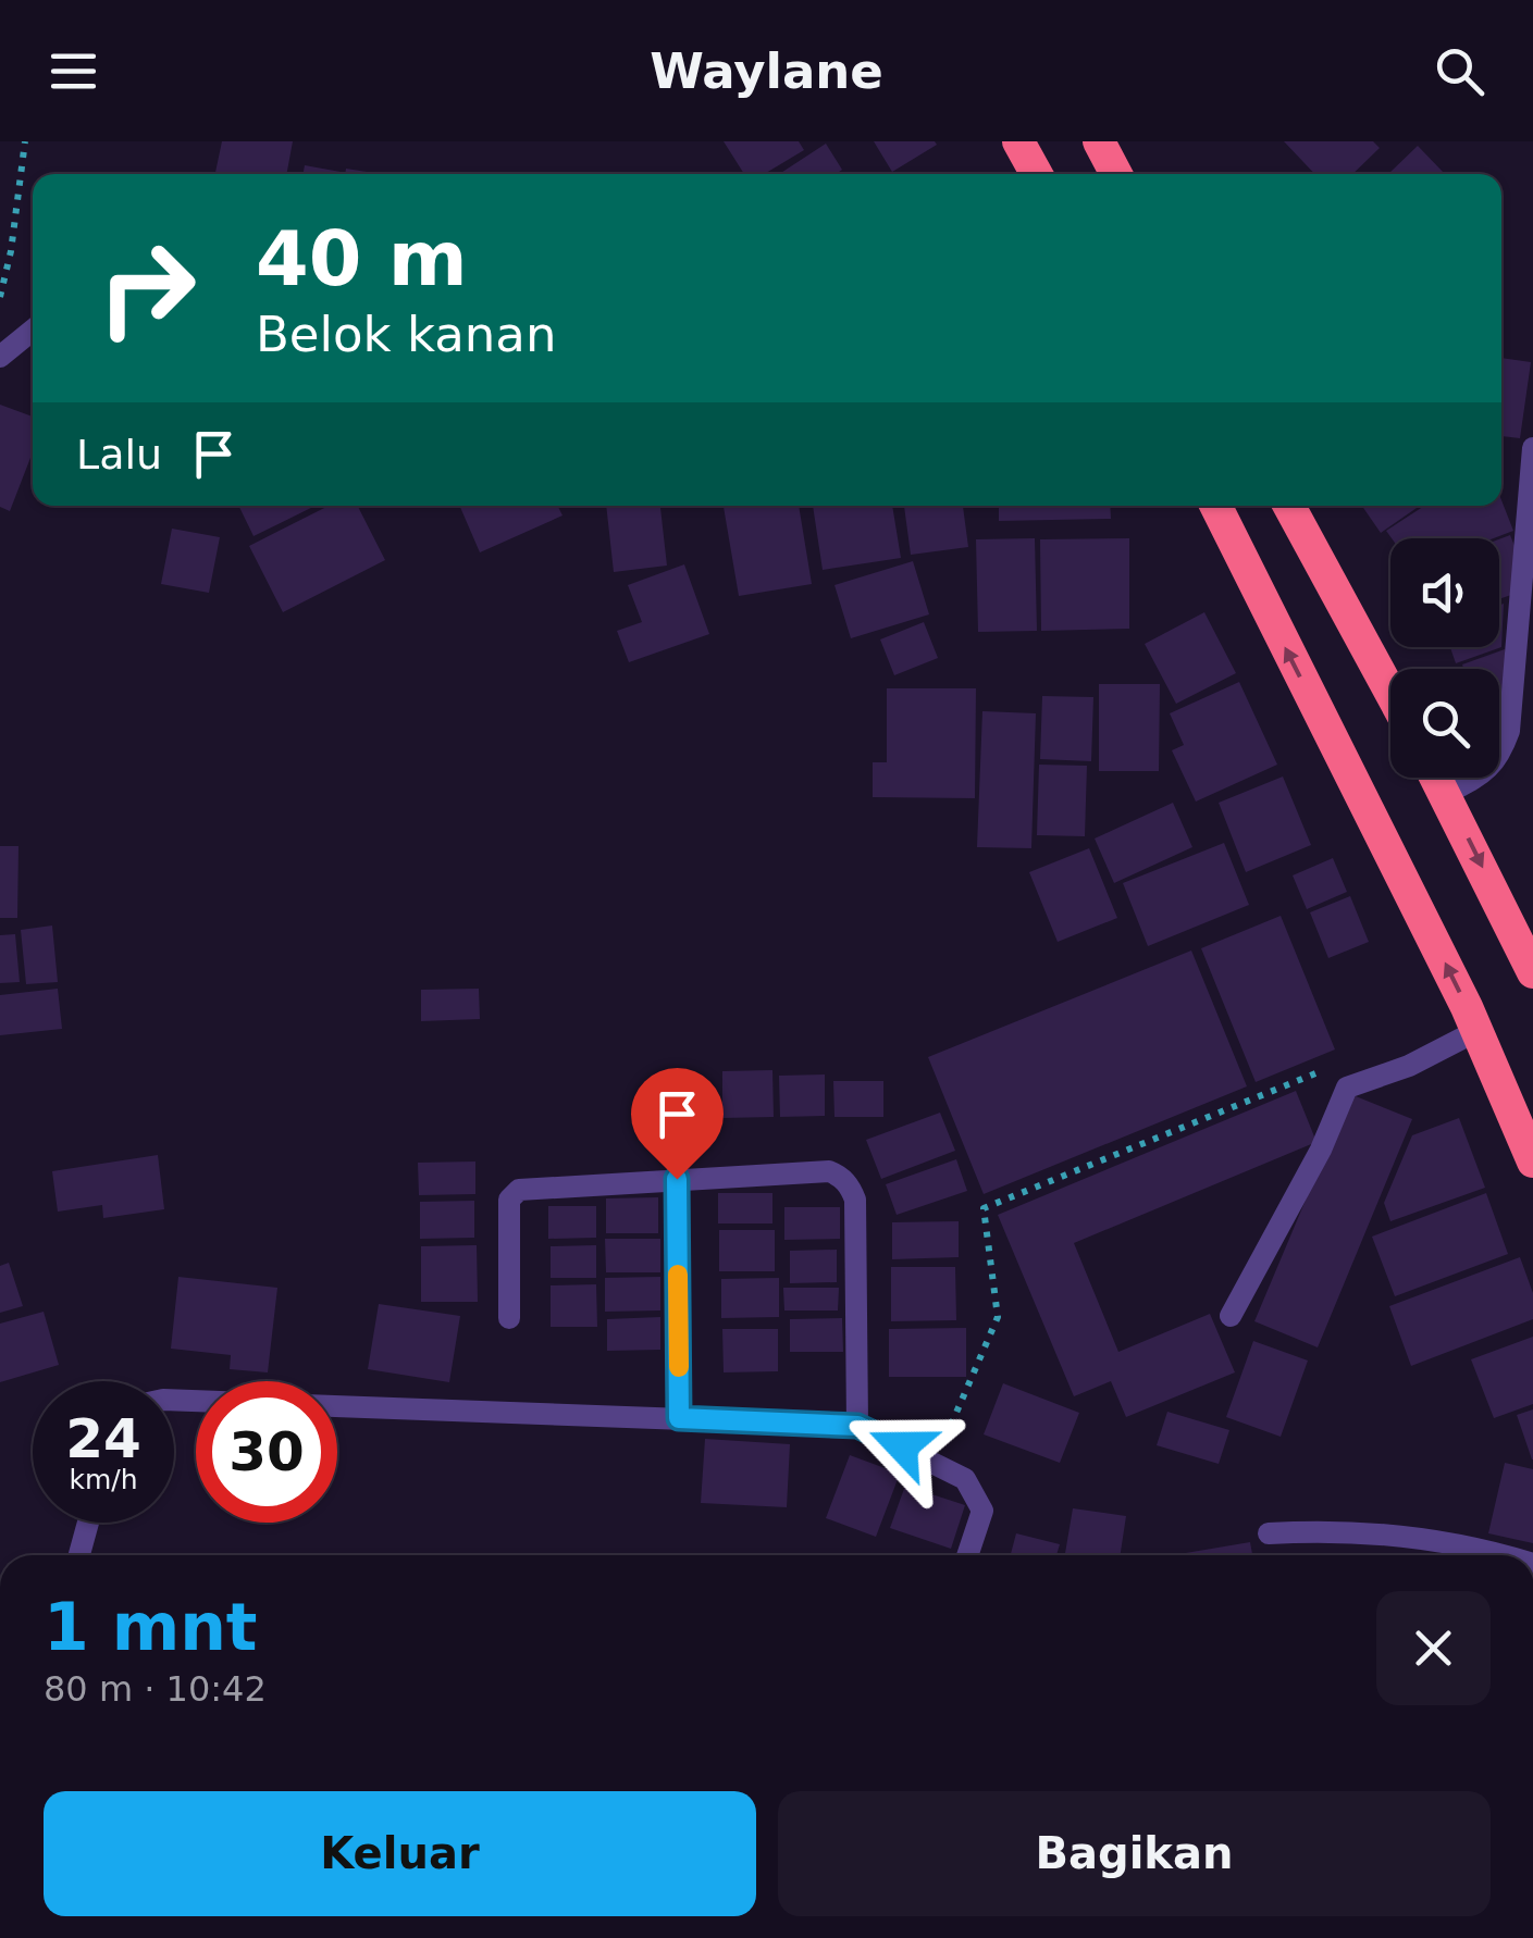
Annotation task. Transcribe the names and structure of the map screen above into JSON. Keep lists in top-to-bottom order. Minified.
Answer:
{"page":{"header":"Waylane","turn":["40 m","Belok kanan"],"then":"Lalu","speed":"24 km/h","limit":"30","heading":["1 mnt","80 m · 10:42"],"buttons":["Keluar","Bagikan"]}}
